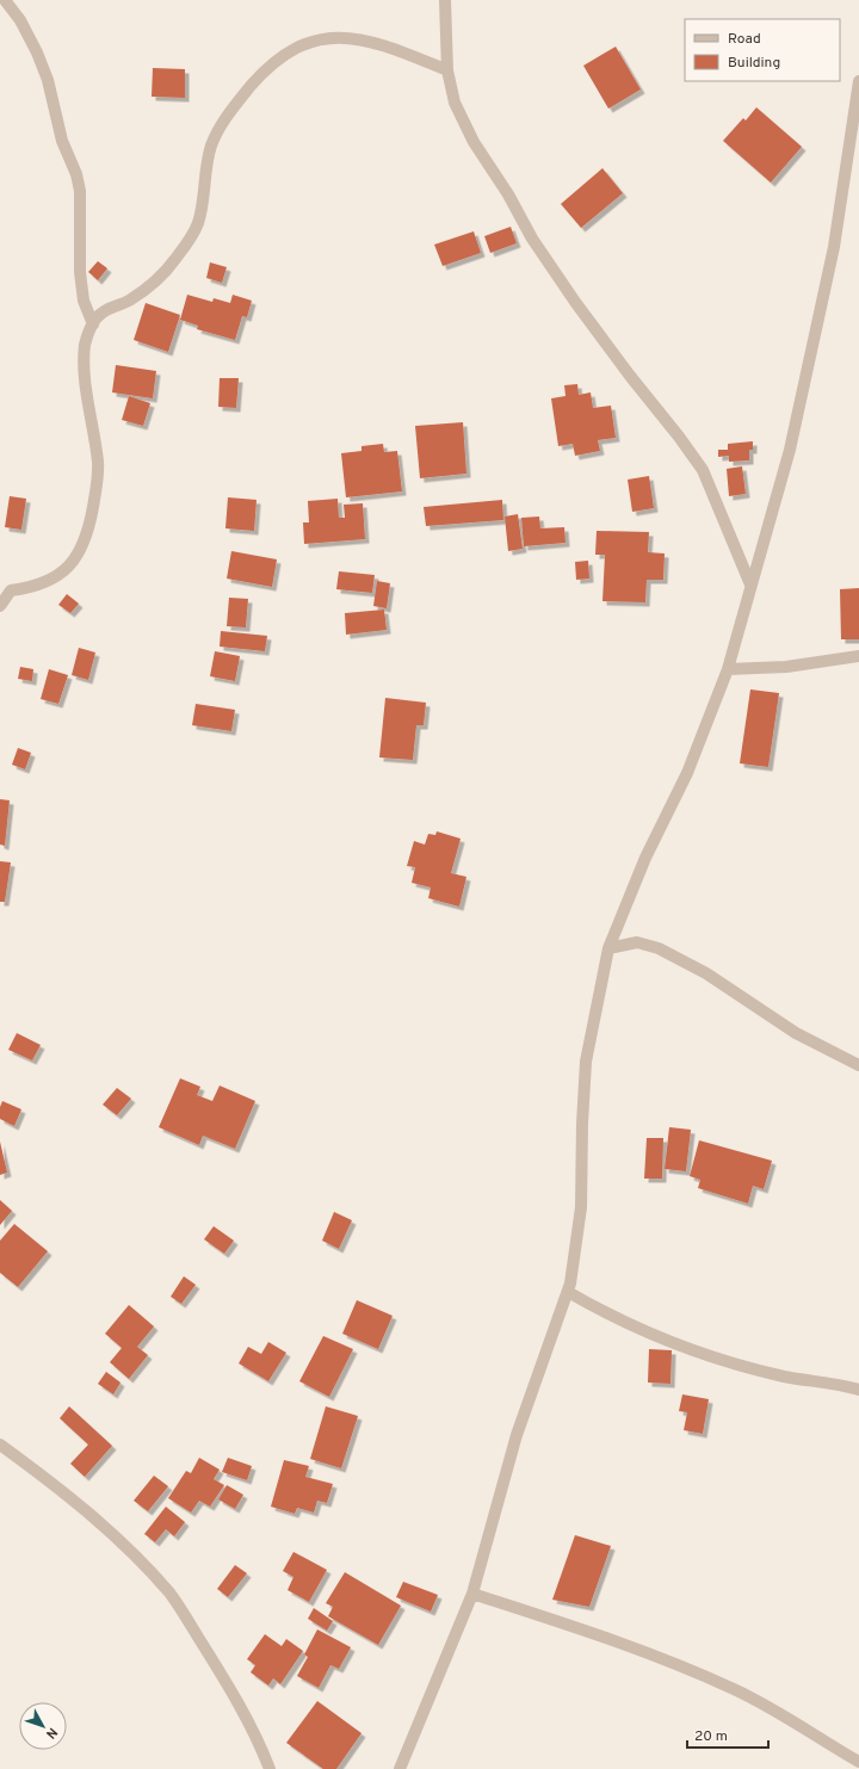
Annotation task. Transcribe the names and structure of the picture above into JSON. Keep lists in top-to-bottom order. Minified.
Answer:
{"legend":["Road","Building"],"scale_bar":"20 m","north":"bottom right"}
